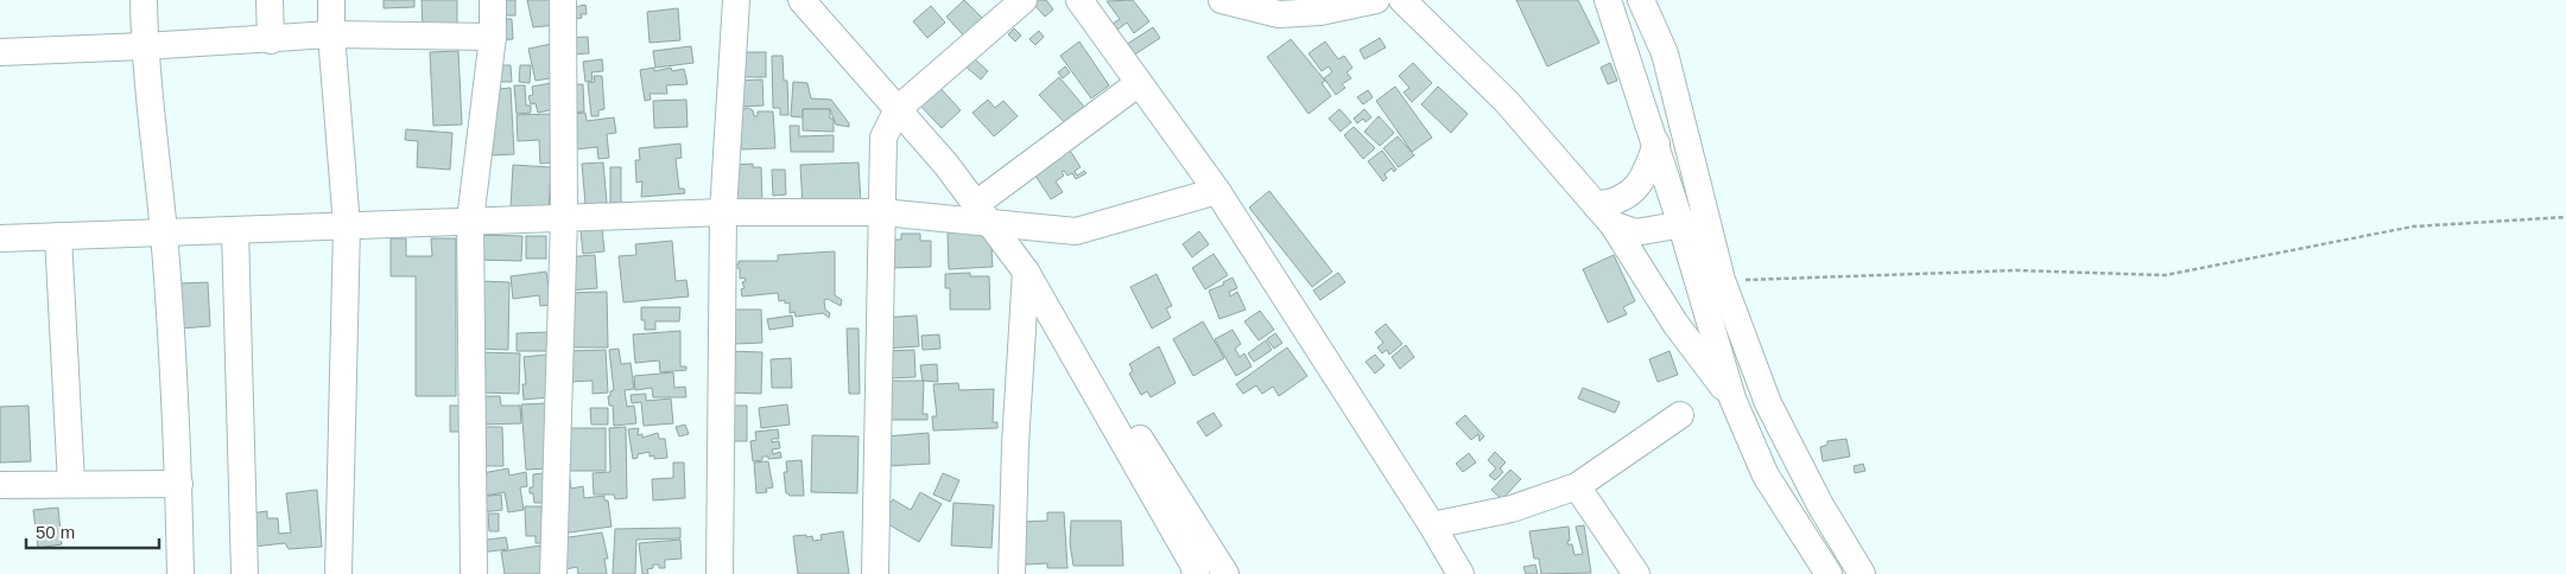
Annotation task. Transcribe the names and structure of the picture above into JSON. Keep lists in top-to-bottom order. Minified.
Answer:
{"scale_bar":"50 m"}
